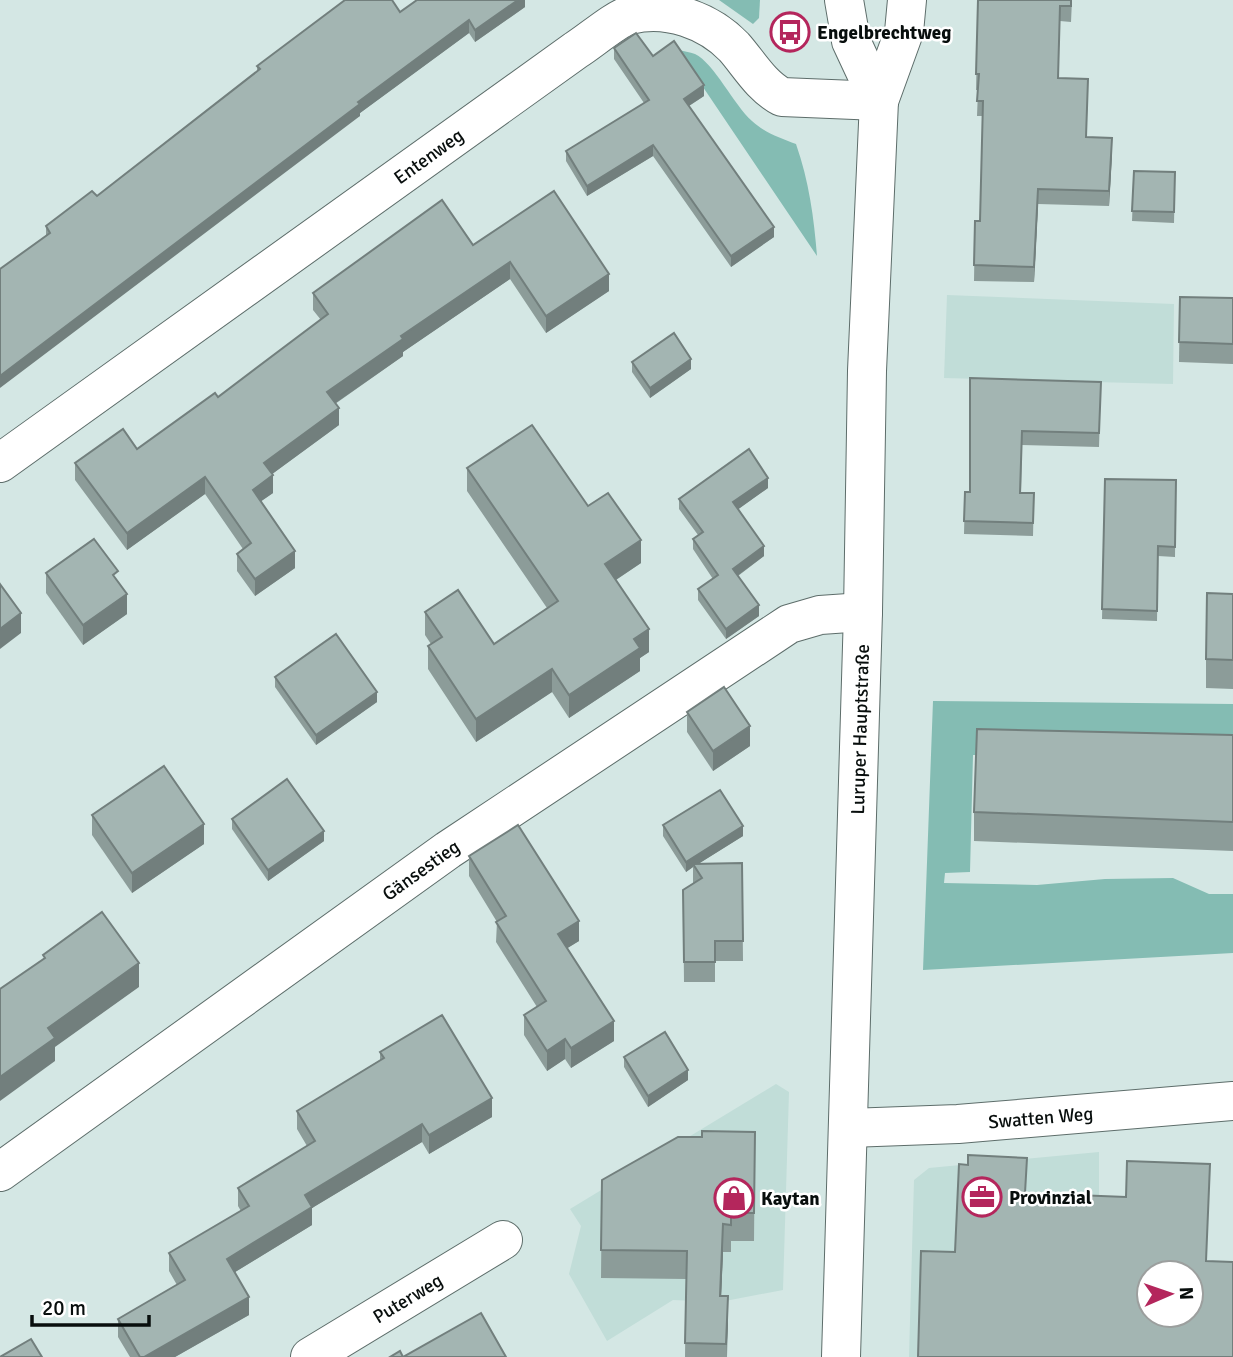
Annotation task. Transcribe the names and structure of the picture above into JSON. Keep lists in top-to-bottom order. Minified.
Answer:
{"streets":{"street":["Entenweg","Luruper Hauptstraße","Gänsestieg","Swatten Weg","Puterweg"]},"crossings":[["Entenweg","Luruper Hauptstraße"],["Luruper Hauptstraße","Gänsestieg"],["Luruper Hauptstraße","Swatten Weg"]],"places":{"bus stop":["Engelbrechtweg"],"office":["Provinzial"],"shop":["Kaytan"]},"scale_bar":"20 m","north":"right"}
